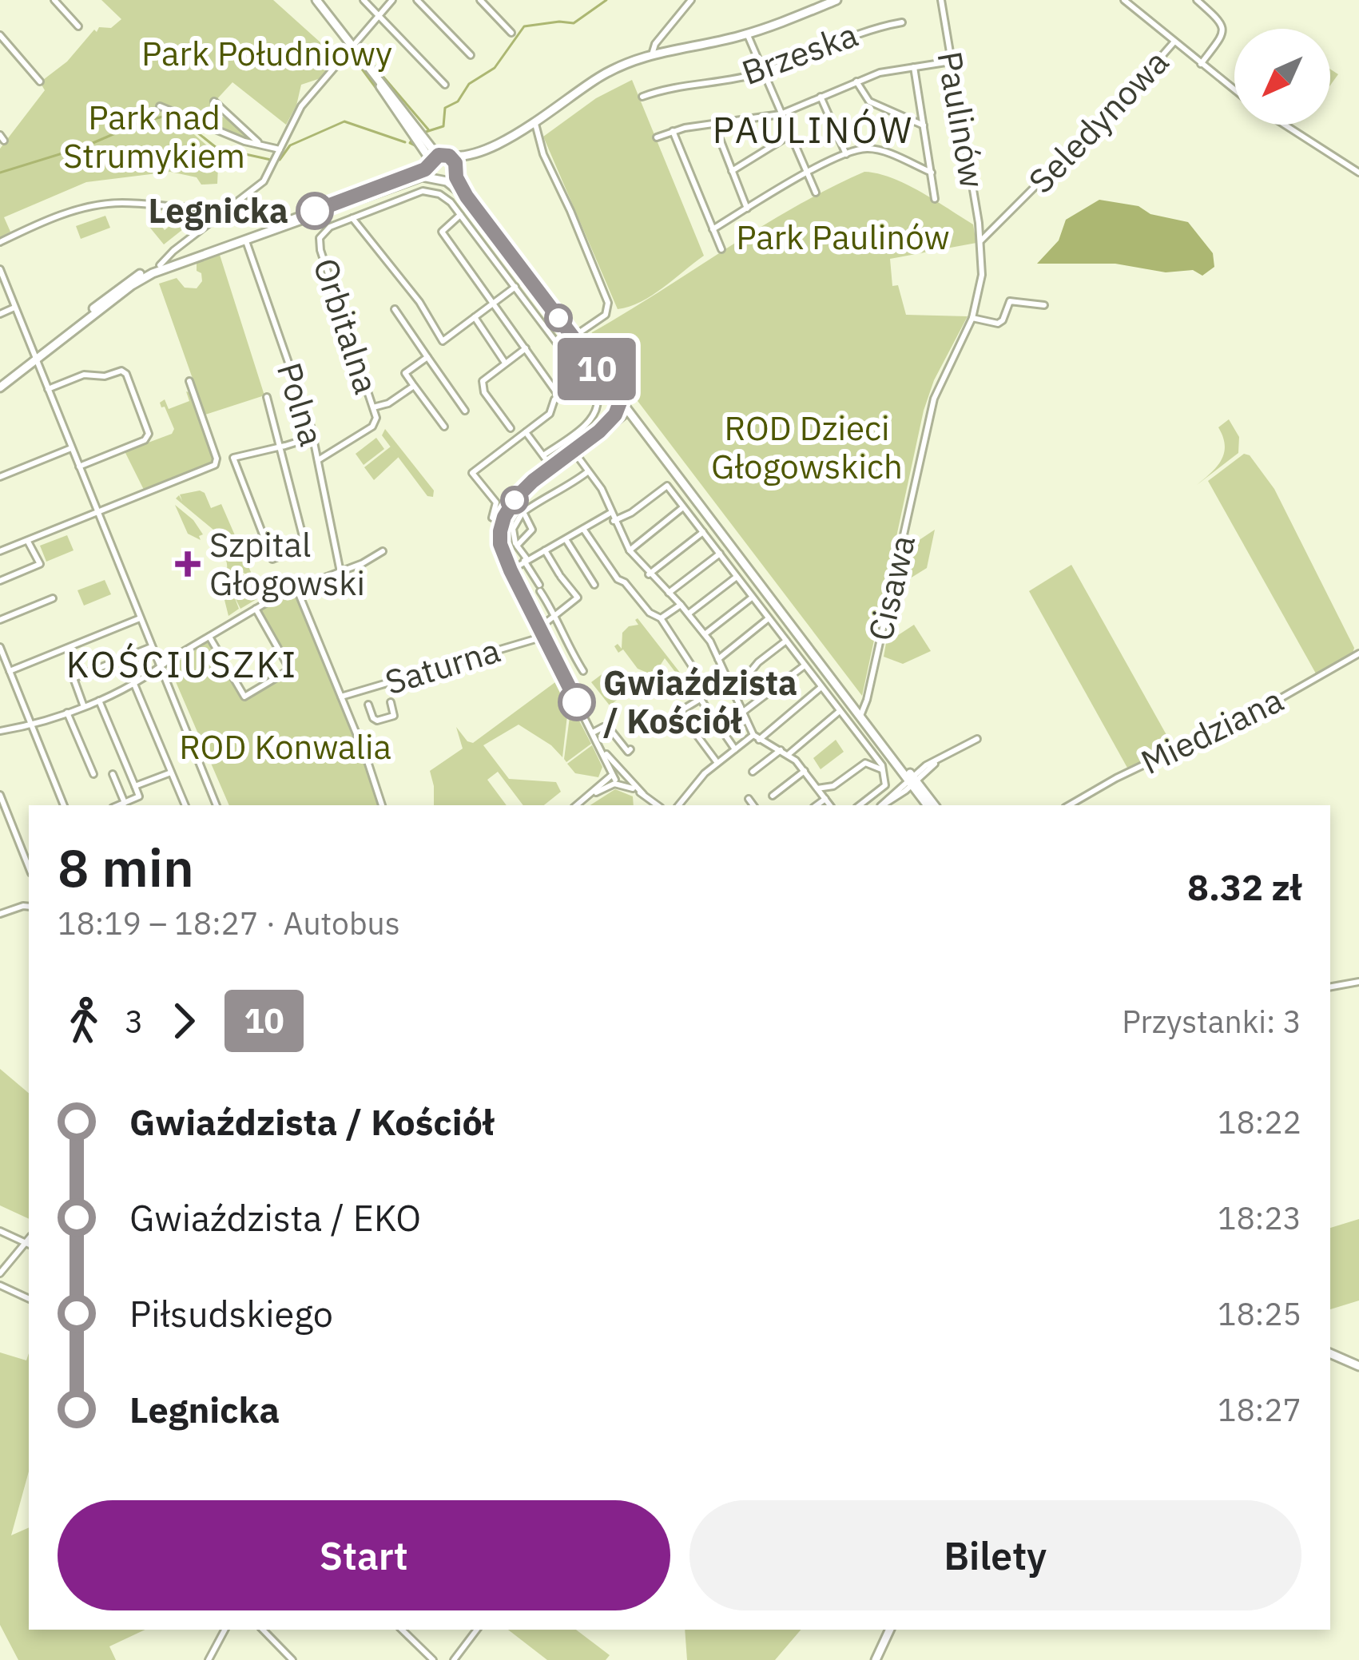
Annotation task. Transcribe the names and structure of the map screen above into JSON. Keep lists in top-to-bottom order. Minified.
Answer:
{"streets":{"street":["Brzeska","Paulinów","Seledynowa","Orbitalna","Polna","Cisawa","Saturna","Miedziana"]},"crossings":[["Paulinów","Seledynowa"],["Paulinów","Cisawa"],["Seledynowa","Cisawa"],["Orbitalna","Polna"]],"districts":["PAULINÓW","KOŚCIUSZKI"],"parks":["Park Południowy","Park nad Strumykiem","Park Paulinów","ROD Dzieci Głogowskich","ROD Konwalia"],"places":{"other":["Legnicka","Gwiaździsta / Kościół"],"health":["Szpital Głogowski"]},"lines":["bus line 10"],"north":"bottom left","page":{"on_map":"10","heading":["8 min","18:19 – 18:27 · Autobus","8.32 zł"],"legs":["3","10","Przystanki: 3"],"list":[{"name":"Gwiaździsta / Kościół","value":"18:22"},{"name":"Gwiaździsta / EKO","value":"18:23"},{"name":"Piłsudskiego","value":"18:25"},{"name":"Legnicka","value":"18:27"}],"buttons":["Start","Bilety"]}}
